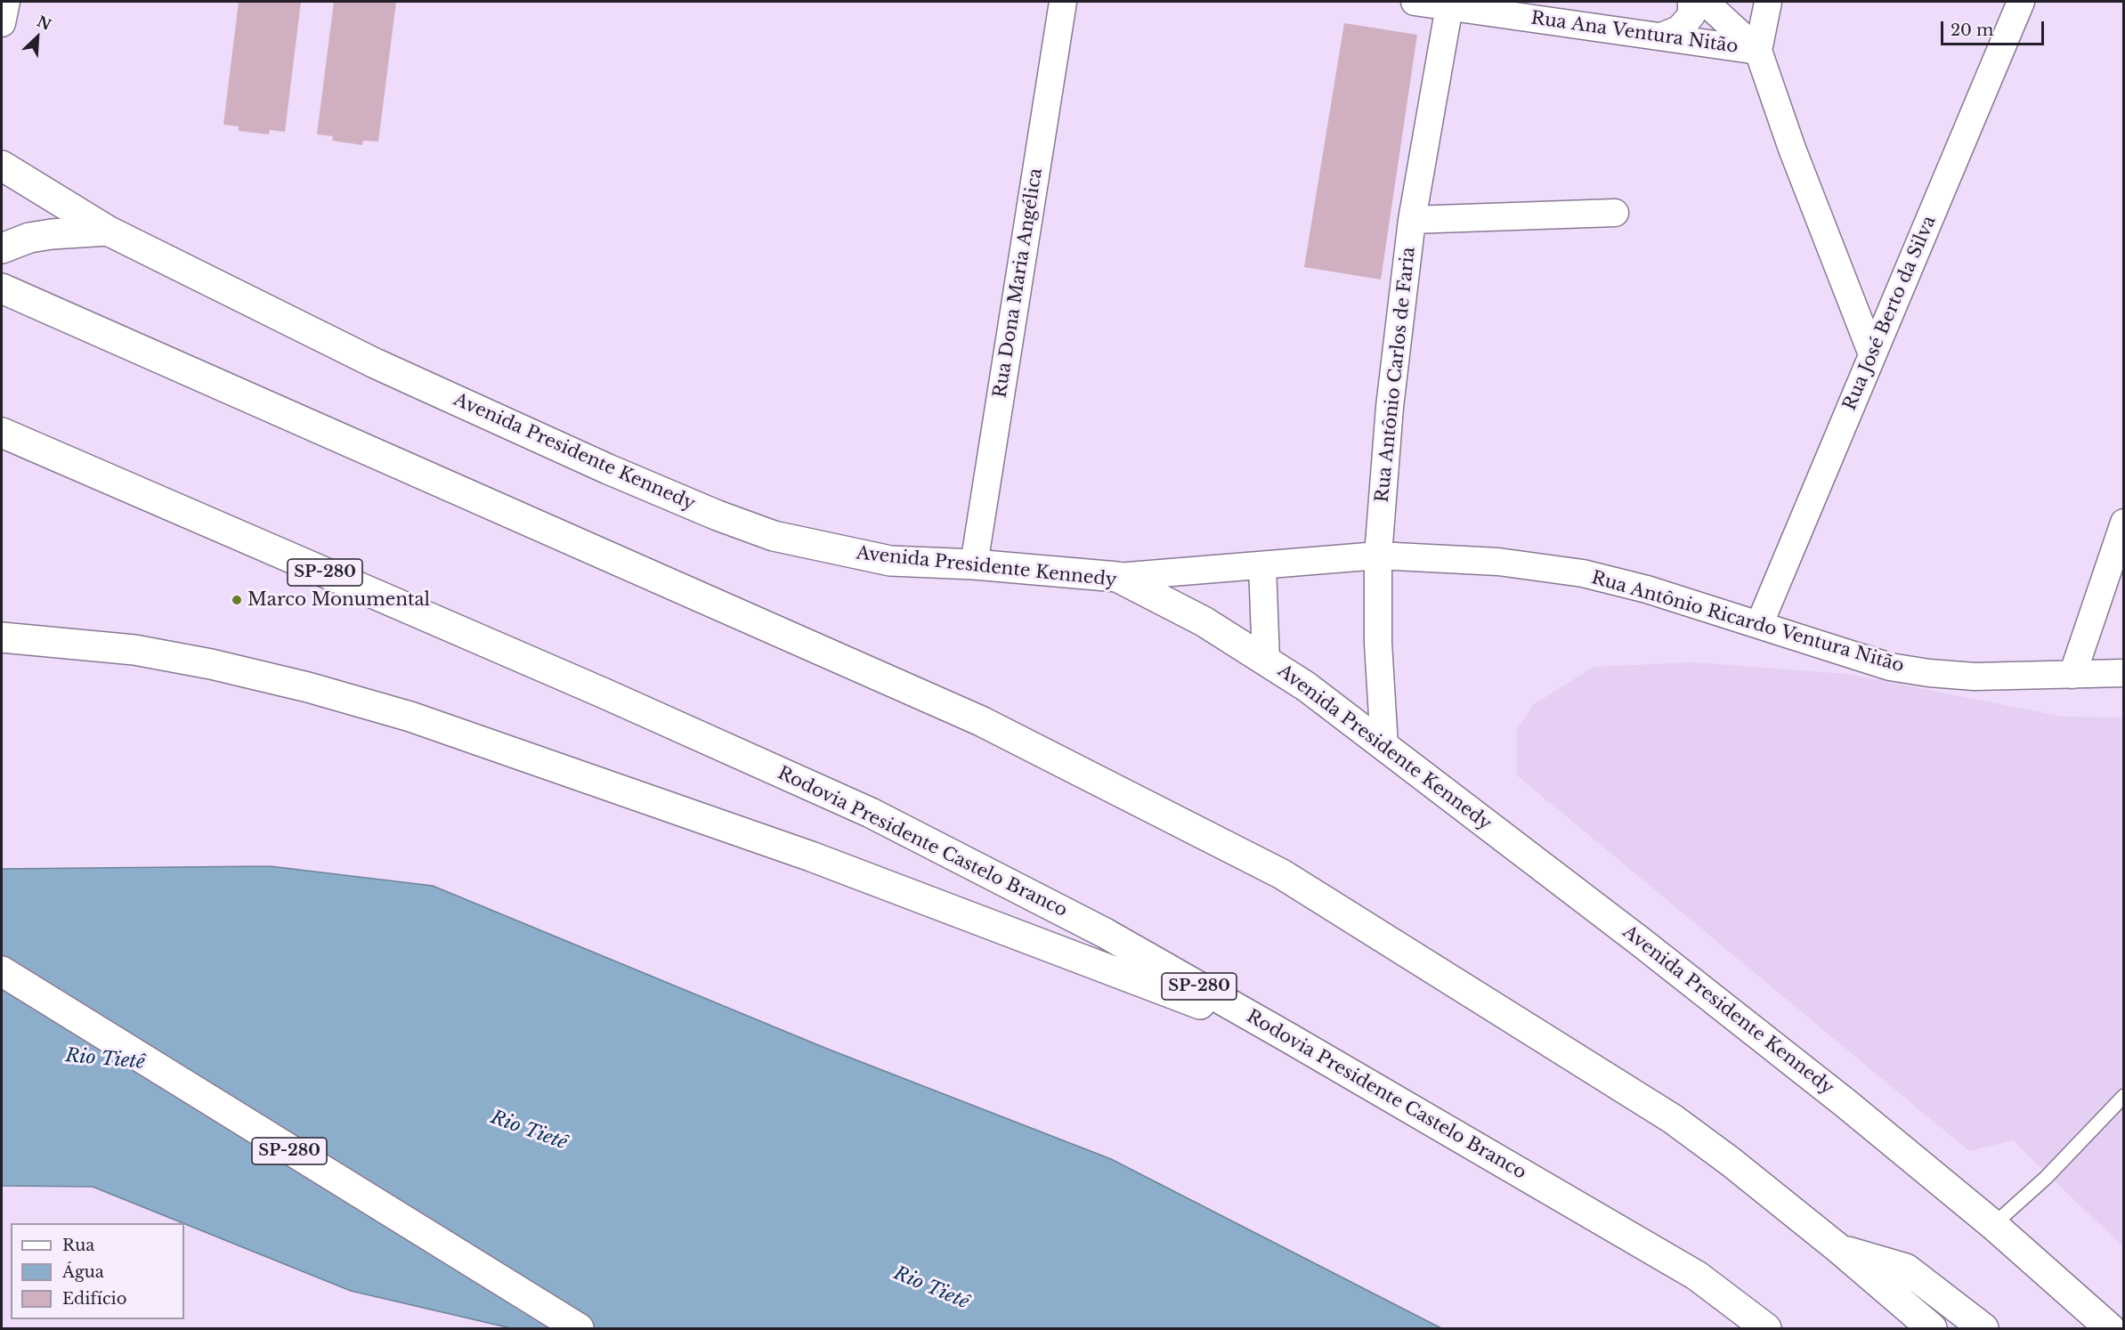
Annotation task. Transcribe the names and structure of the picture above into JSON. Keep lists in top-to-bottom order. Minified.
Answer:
{"streets":{"main road":["Avenida Presidente Kennedy","SP-280","Rodovia Presidente Castelo Branco"],"street":["Rua Ana Ventura Nitão","Rua Dona Maria Angélica","Rua José Berto da Silva","Rua Antônio Carlos de Faria","Rua Antônio Ricardo Ventura Nitão"]},"crossings":[["Rua Ana Ventura Nitão","Rua Antônio Carlos de Faria"],["Rua Dona Maria Angélica","Avenida Presidente Kennedy"],["Rua José Berto da Silva","Rua Antônio Ricardo Ventura Nitão"],["Rua Antônio Carlos de Faria","Avenida Presidente Kennedy"],["Rua Antônio Carlos de Faria","Rua Antônio Ricardo Ventura Nitão"],["Avenida Presidente Kennedy","Rua Antônio Ricardo Ventura Nitão"]],"water":["Rio Tietê"],"places":["Marco Monumental"],"legend":["Rua","Água","Edifício"],"scale_bar":"20 m","north":"top right"}
